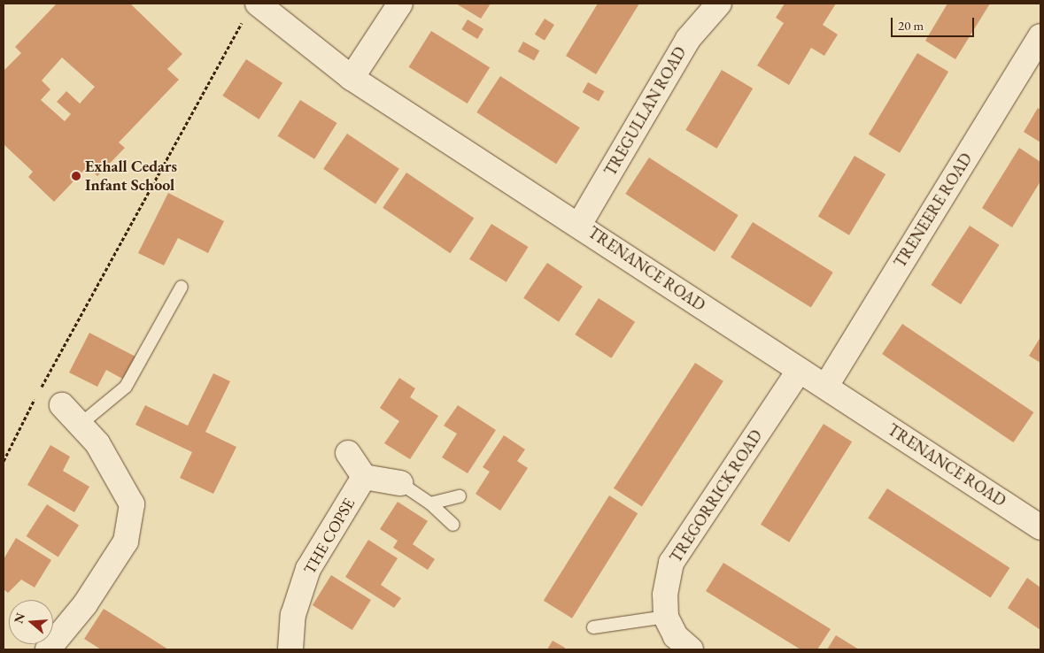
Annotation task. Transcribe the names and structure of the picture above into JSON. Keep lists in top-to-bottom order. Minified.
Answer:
{"streets":{"street":["TREGULLAN ROAD","TRENEERE ROAD","TRENANCE ROAD","TREGORRICK ROAD","THE COPSE"]},"crossings":[["TREGULLAN ROAD","TRENANCE ROAD"],["TRENEERE ROAD","TRENANCE ROAD"],["TRENANCE ROAD","TREGORRICK ROAD"]],"places":["Exhall Cedars Infant School"],"scale_bar":"20 m","north":"left"}
